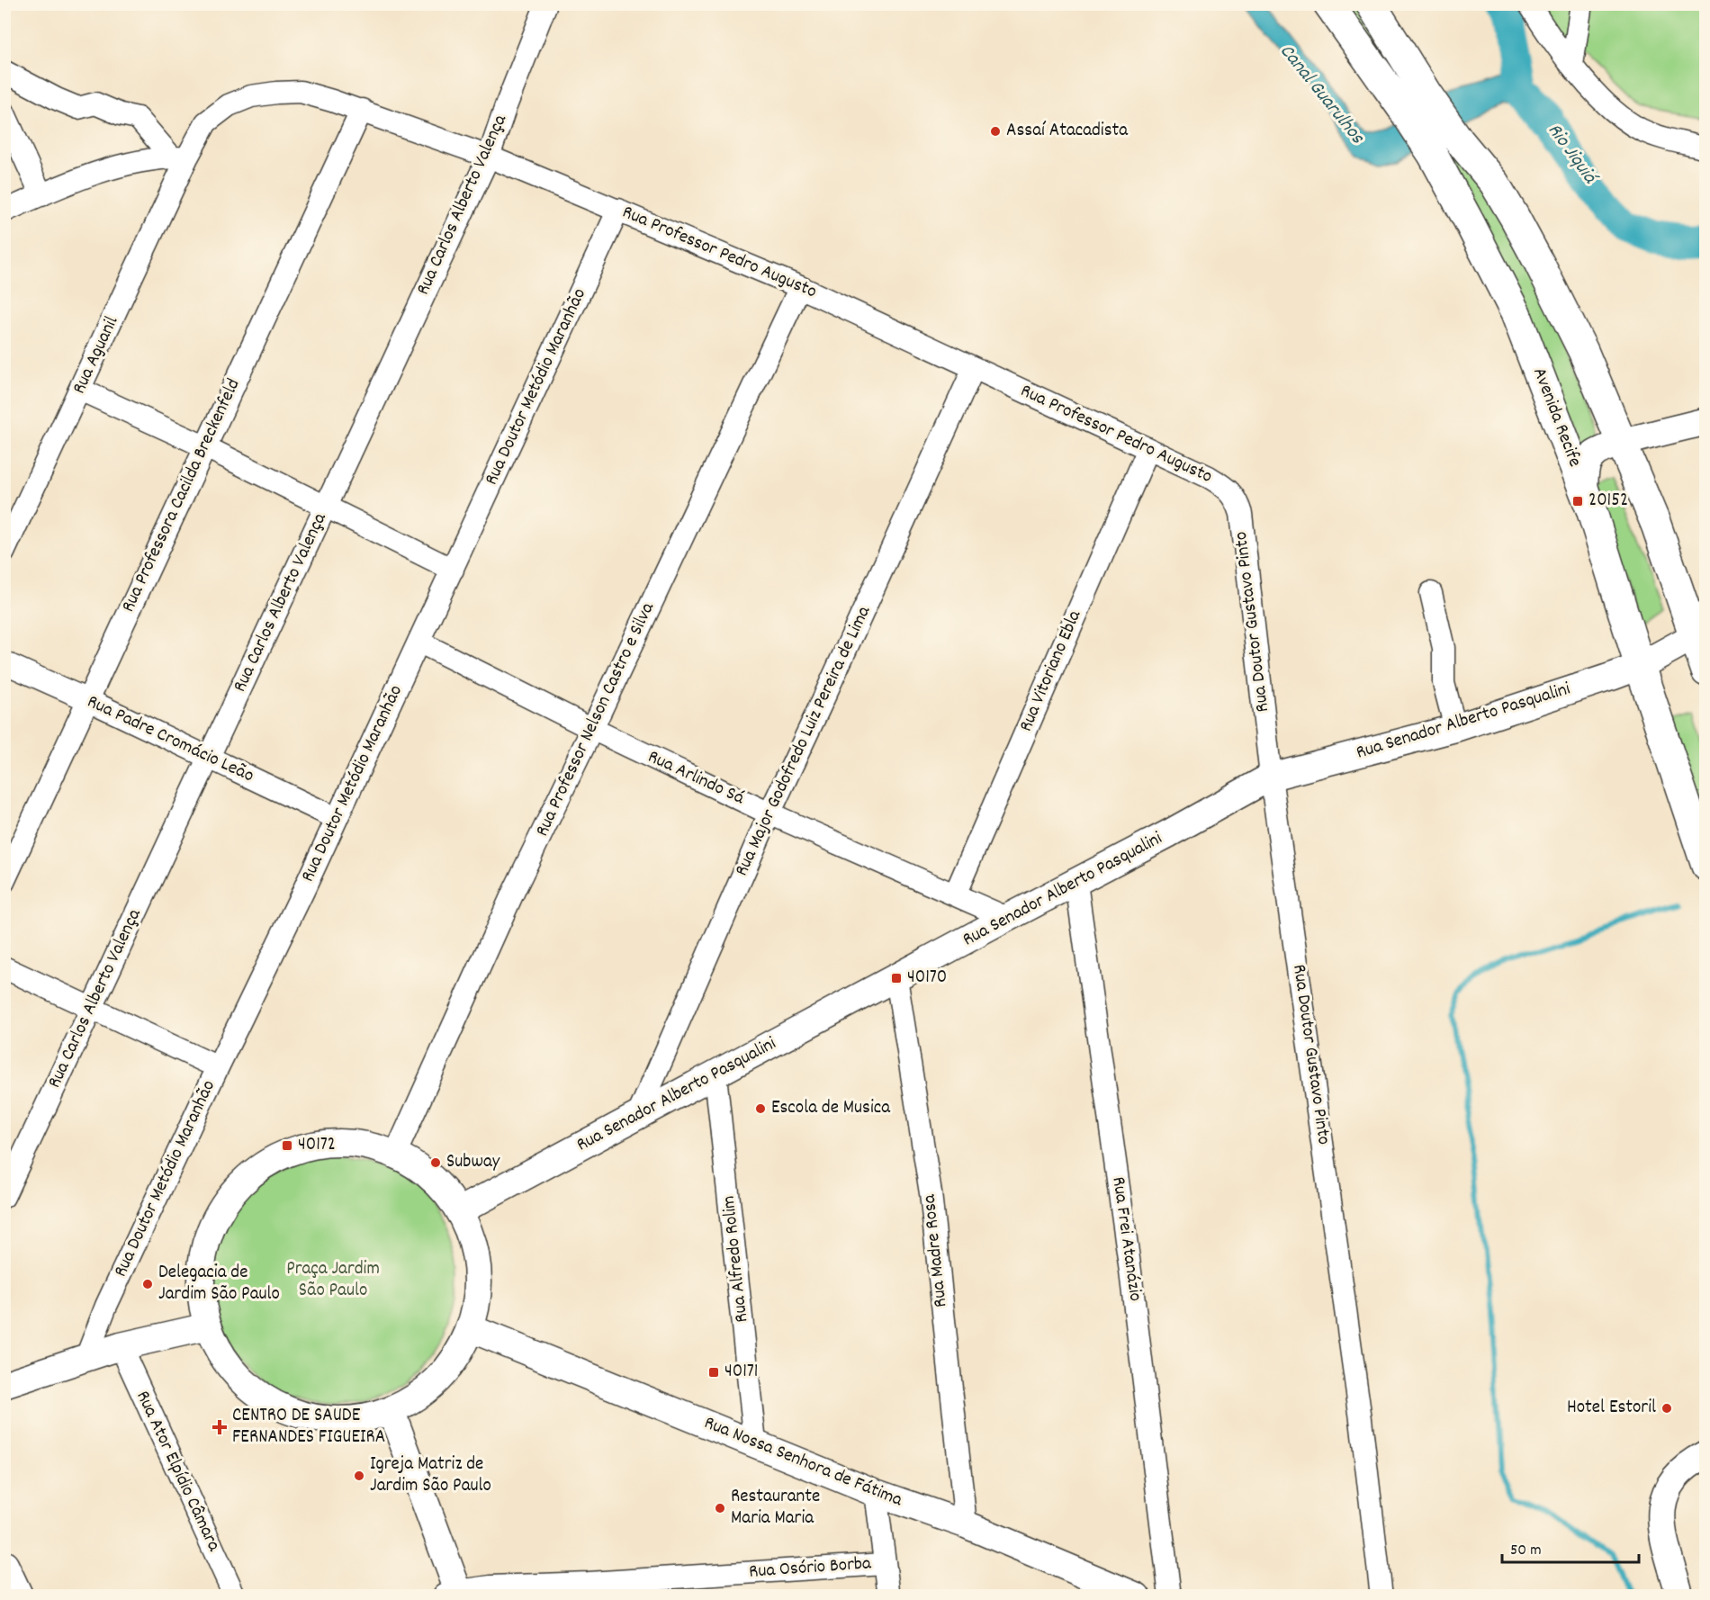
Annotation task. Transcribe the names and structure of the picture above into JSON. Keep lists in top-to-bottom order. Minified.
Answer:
{"streets":{"main road":["Avenida Recife"],"street":["Rua Carlos Alberto Valença","Rua Professor Pedro Augusto","Rua Aguanil","Rua Doutor Metódio Maranhão","Rua Professora Cacilda Breckenfeld","Rua Doutor Gustavo Pinto","Rua Vitoriano Ebla","Rua Professor Nelson Castro e Silva","Rua Senador Alberto Pasqualini","Rua Padre Cromácio Leão","Rua Major Godofredo Luiz Pereira de Lima","Rua Arlindo Sá","Rua Frei Atanázio","Rua Madre Rosa","Rua Alfredo Rolim","Rua Nossa Senhora de Fátima","Rua Ator Elpídio Câmara","Rua Osório Borba"]},"crossings":[["Rua Carlos Alberto Valença","Rua Professor Pedro Augusto"],["Rua Carlos Alberto Valença","Rua Padre Cromácio Leão"],["Rua Professor Pedro Augusto","Rua Aguanil"],["Rua Professor Pedro Augusto","Rua Doutor Metódio Maranhão"],["Rua Professor Pedro Augusto","Rua Professora Cacilda Breckenfeld"],["Rua Professor Pedro Augusto","Rua Doutor Gustavo Pinto"],["Rua Professor Pedro Augusto","Rua Vitoriano Ebla"],["Rua Professor Pedro Augusto","Rua Professor Nelson Castro e Silva"],["Rua Professor Pedro Augusto","Rua Major Godofredo Luiz Pereira de Lima"],["Rua Doutor Metódio Maranhão","Rua Padre Cromácio Leão"],["Rua Doutor Metódio Maranhão","Rua Arlindo Sá"],["Avenida Recife","Rua Senador Alberto Pasqualini"],["Rua Professora Cacilda Breckenfeld","Rua Padre Cromácio Leão"],["Rua Doutor Gustavo Pinto","Rua Senador Alberto Pasqualini"],["Rua Vitoriano Ebla","Rua Arlindo Sá"],["Rua Professor Nelson Castro e Silva","Rua Arlindo Sá"],["Rua Senador Alberto Pasqualini","Rua Major Godofredo Luiz Pereira de Lima"],["Rua Senador Alberto Pasqualini","Rua Arlindo Sá"],["Rua Senador Alberto Pasqualini","Rua Frei Atanázio"],["Rua Senador Alberto Pasqualini","Rua Madre Rosa"],["Rua Senador Alberto Pasqualini","Rua Alfredo Rolim"],["Rua Major Godofredo Luiz Pereira de Lima","Rua Arlindo Sá"],["Rua Madre Rosa","Rua Nossa Senhora de Fátima"],["Rua Alfredo Rolim","Rua Nossa Senhora de Fátima"]],"water":["Canal Guarulhos","Rio Jiquiá"],"parks":["Praça Jardim São Paulo"],"places":{"other":["Assaí Atacadista","Escola de Musica","Subway","Delegacia de Jardim São Paulo","Hotel Estoril","Igreja Matriz de Jardim São Paulo","Restaurante Maria Maria"],"transit":["20152","40170","40172","40171"],"health":["CENTRO DE SAUDE FERNANDES FIGUEIRA"]},"scale_bar":"50 m"}
